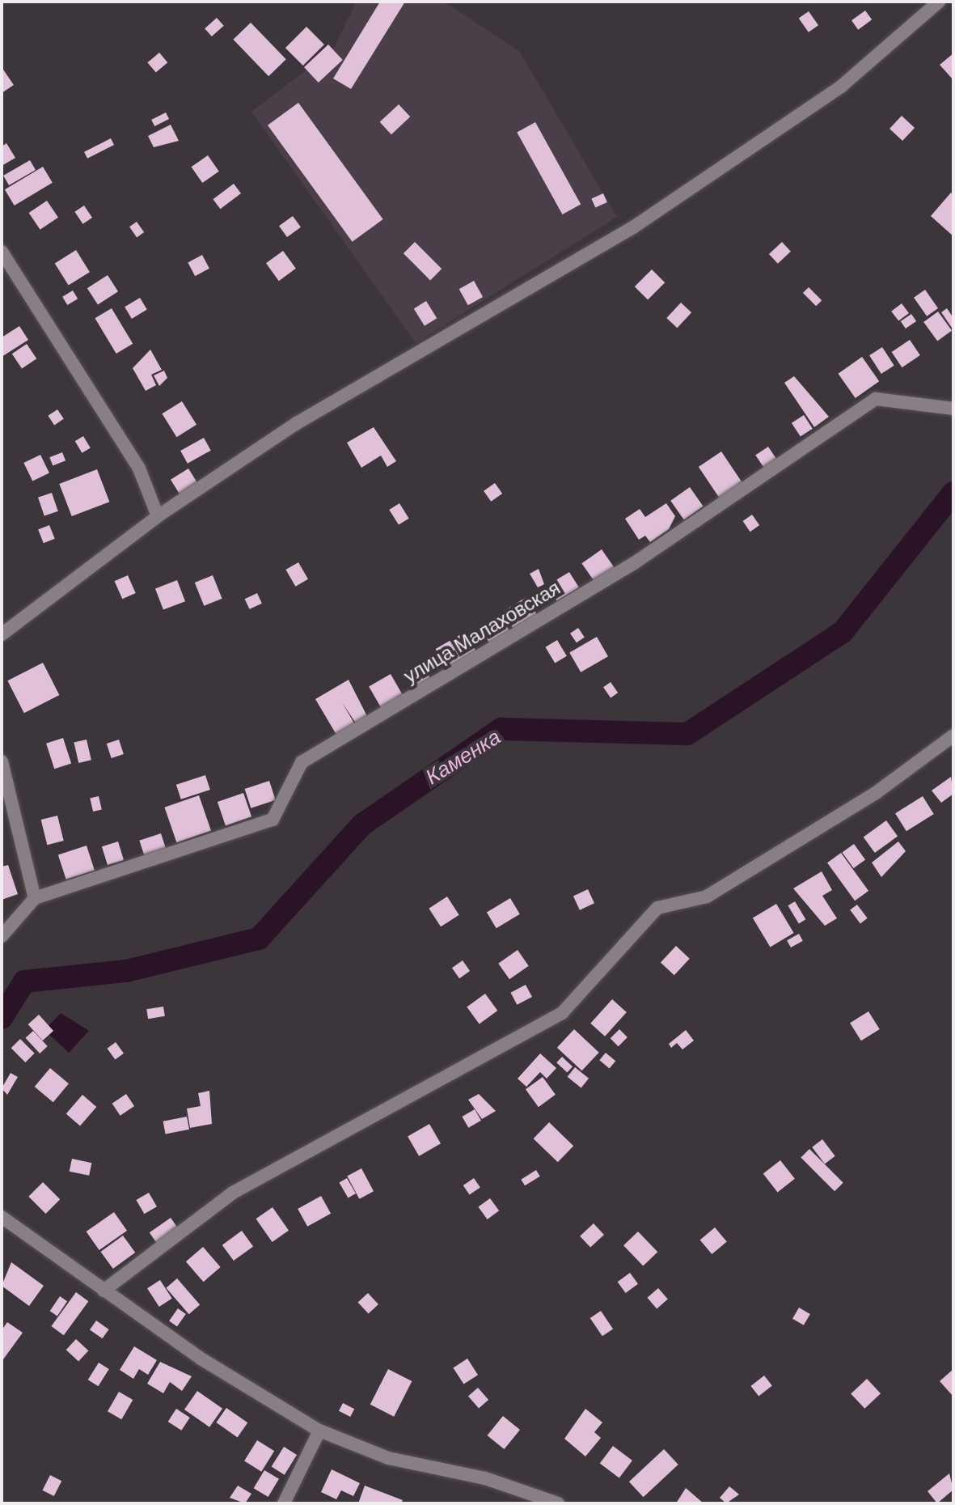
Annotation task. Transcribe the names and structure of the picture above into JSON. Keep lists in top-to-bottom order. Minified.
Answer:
{"streets":{"street":["улица Малаховская"]},"water":["Каменка"]}
